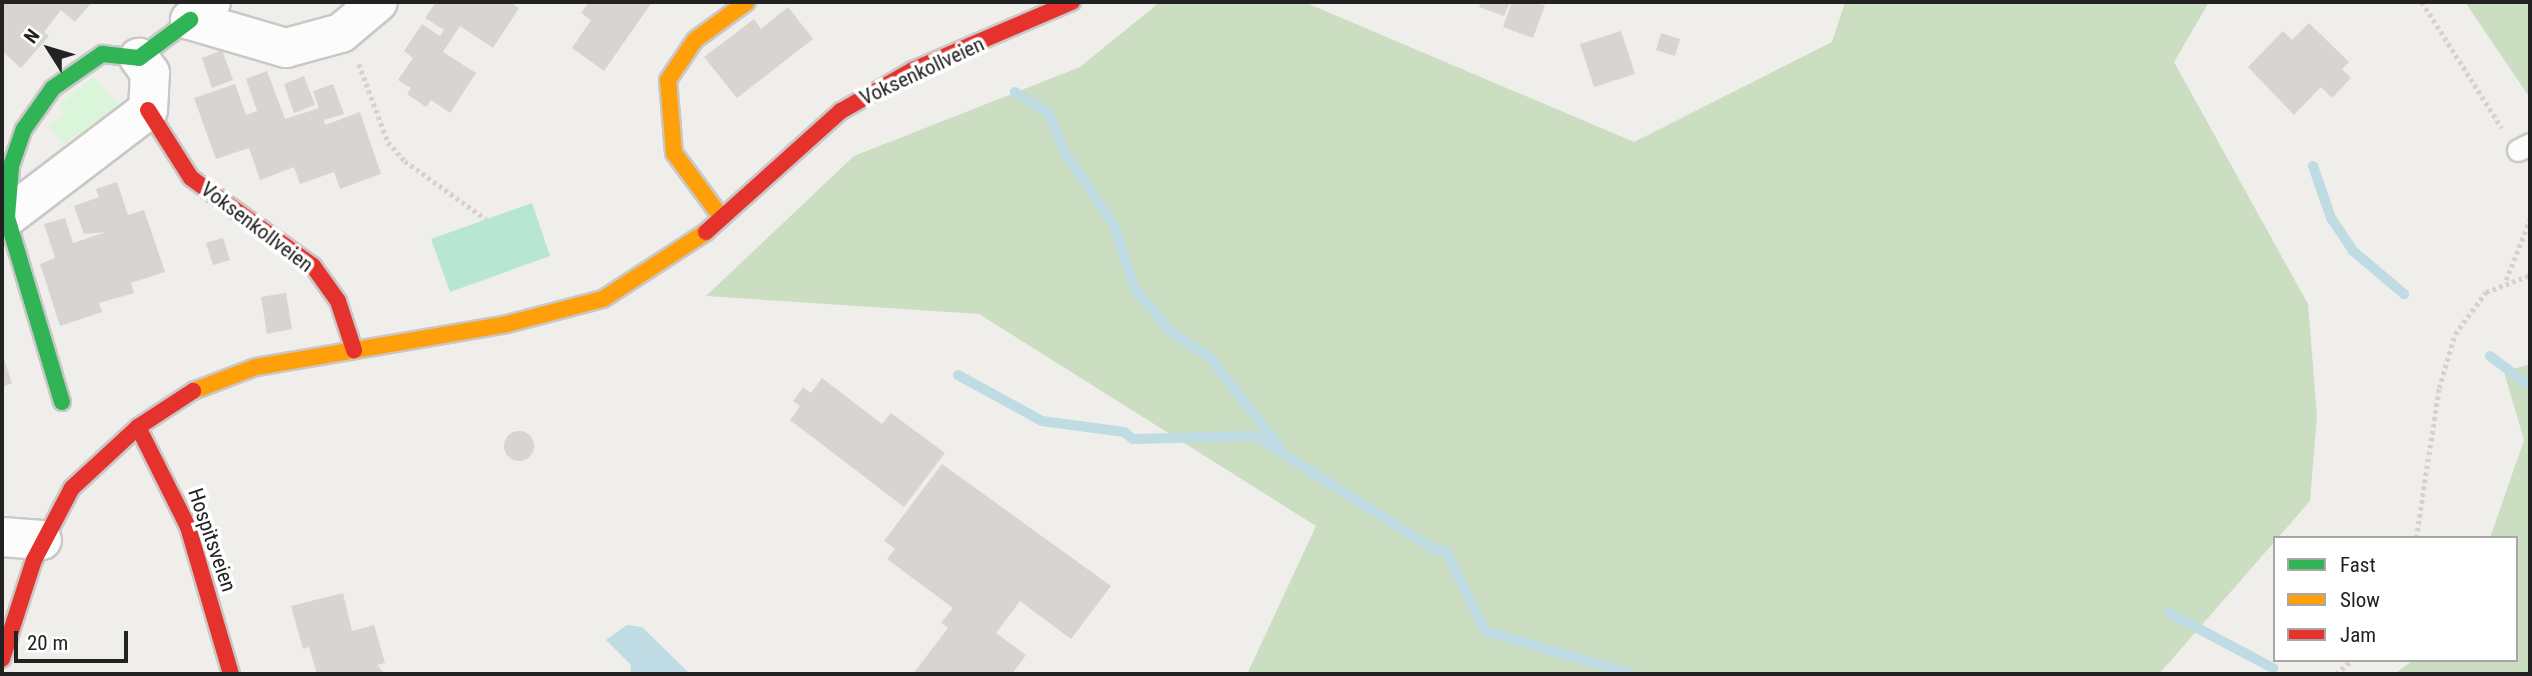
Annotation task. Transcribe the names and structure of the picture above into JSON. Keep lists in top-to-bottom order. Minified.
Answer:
{"streets":{"street":["Voksenkollveien","Hospitsveien"]},"crossings":[["Voksenkollveien","Hospitsveien"]],"legend":["Fast","Slow","Jam"],"scale_bar":"20 m","north":"top left"}
